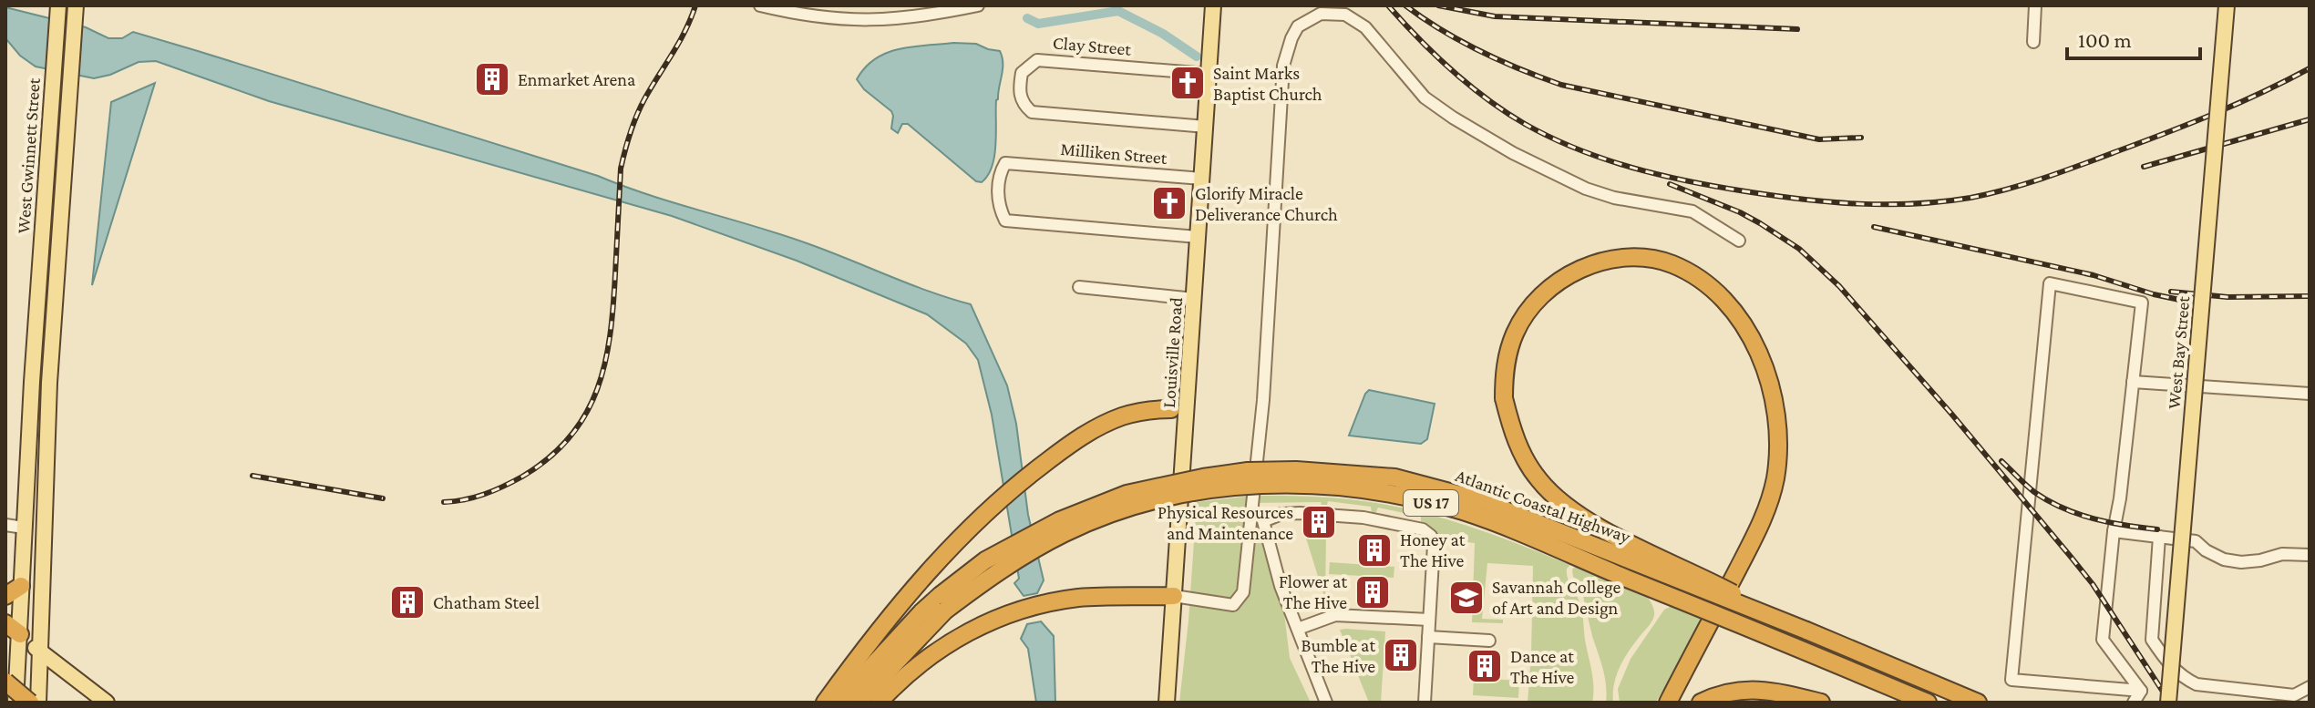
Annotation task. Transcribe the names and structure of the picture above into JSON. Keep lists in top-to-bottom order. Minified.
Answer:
{"streets":{"highway":["US 17","Atlantic Coastal Highway"],"main road":["West Gwinnett Street","Louisville Road","West Bay Street"],"street":["Clay Street","Milliken Street"]},"crossings":[["Clay Street","Louisville Road"],["Milliken Street","Louisville Road"]],"places":{"building":["Enmarket Arena","Physical Resources and Maintenance","Honey at The Hive","Flower at The Hive","Chatham Steel","Bumble at The Hive","Dance at The Hive"],"church":["Saint Marks Baptist Church","Glorify Miracle Deliverance Church"],"school or university":["Savannah College of Art and Design"]},"scale_bar":"100 m"}
